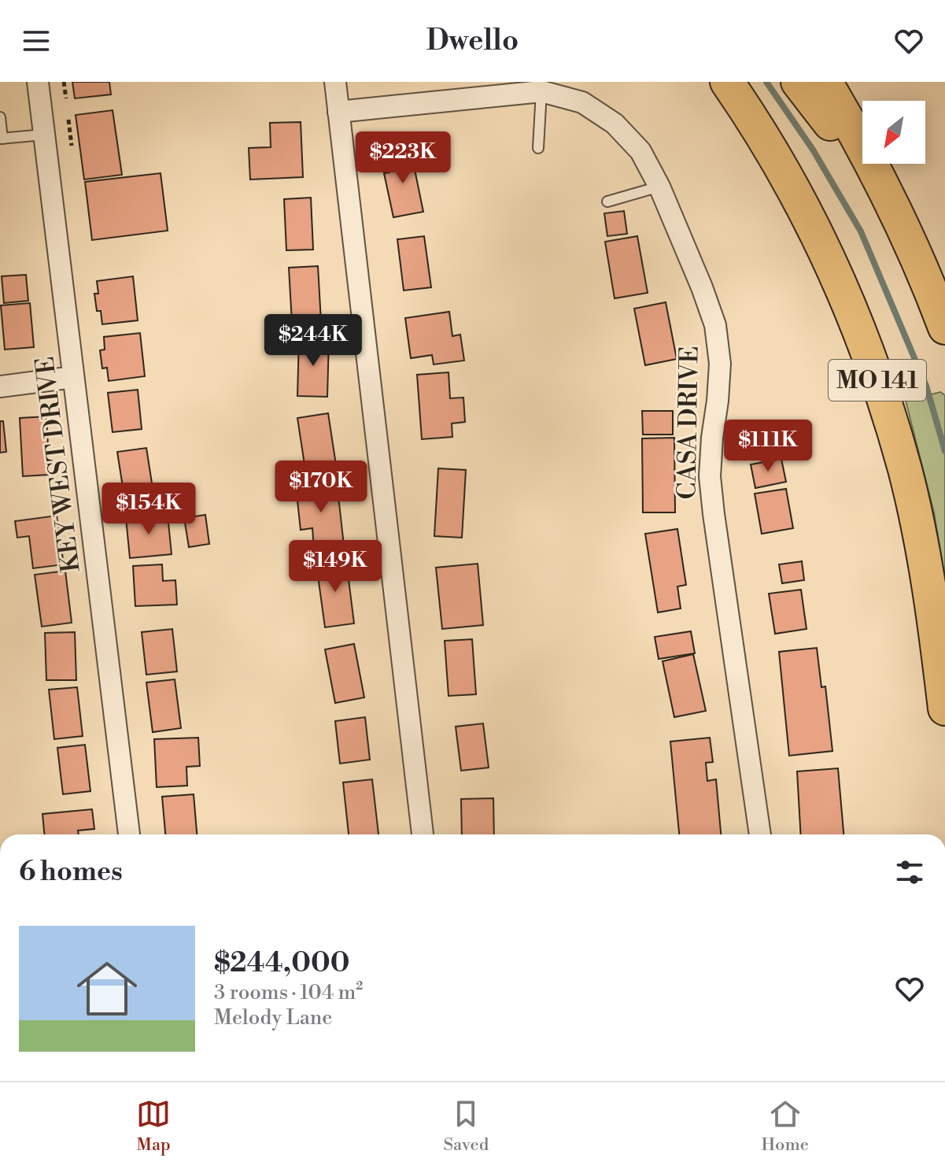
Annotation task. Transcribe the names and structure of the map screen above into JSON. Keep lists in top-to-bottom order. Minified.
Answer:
{"streets":{"highway":["MO 141"],"street":["CASA DRIVE","KEY WEST DRIVE"]},"north":"bottom left","page":{"header":"Dwello","price":["$223K","$244K","$111K","$170K","$154K","$149K"],"heading":"6 homes","list":[{"name":"$244,000","note":"3 rooms · 104 m² · Melody Lane"}],"tabs":["Map","Saved","Home"]}}
